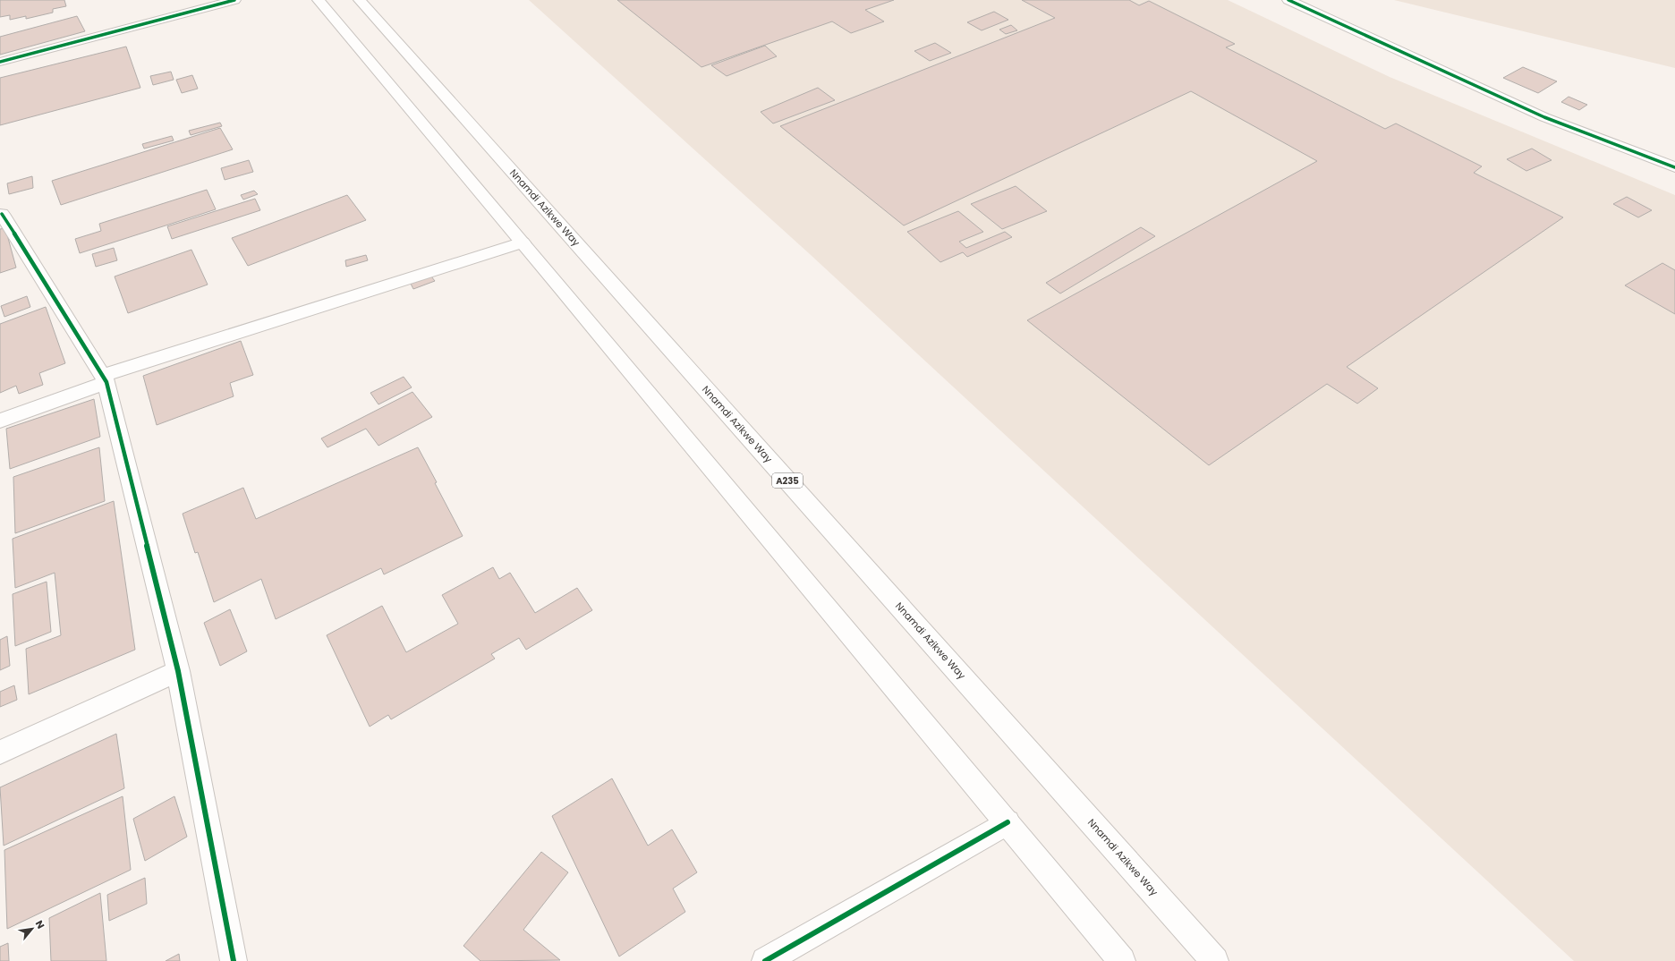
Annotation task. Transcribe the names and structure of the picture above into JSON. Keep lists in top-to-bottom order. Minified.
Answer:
{"streets":{"main road":["Nnamdi Azikwe Way","A235"]},"north":"top right"}
